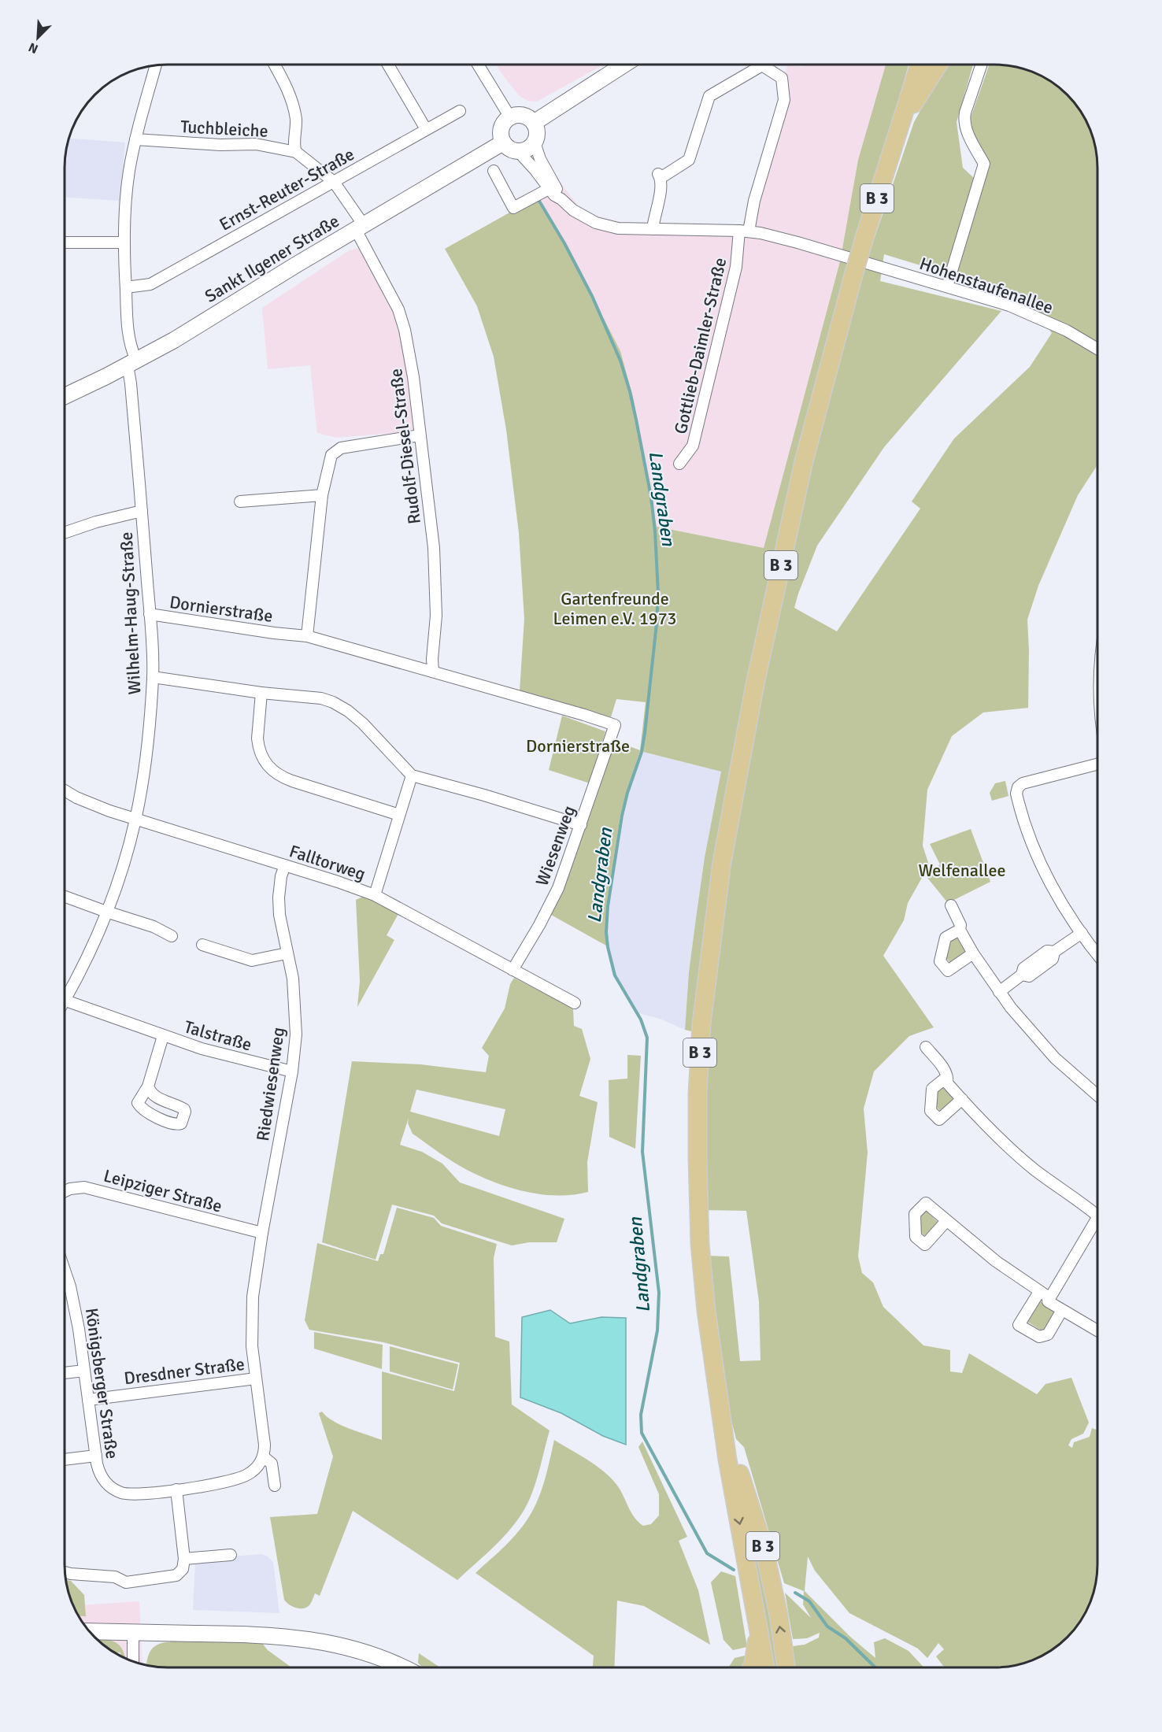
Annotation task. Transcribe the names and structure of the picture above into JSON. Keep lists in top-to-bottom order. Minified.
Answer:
{"streets":{"main road":["B 3"],"street":["Tuchbleiche","Ernst-Reuter-Straße","Sankt Ilgener Straße","Hohenstaufenallee","Gottlieb-Daimler-Straße","Rudolf-Diesel-Straße","Dornierstraße","Wilhelm-Haug-Straße","Wiesenweg","Falltorweg","Talstraße","Riedwiesenweg","Leipziger Straße","Dresdner Straße","Königsberger Straße"]},"crossings":[["Tuchbleiche","Ernst-Reuter-Straße"],["Tuchbleiche","Sankt Ilgener Straße"],["Tuchbleiche","Rudolf-Diesel-Straße"],["Tuchbleiche","Wilhelm-Haug-Straße"],["Ernst-Reuter-Straße","Wilhelm-Haug-Straße"],["B 3","Hohenstaufenallee"],["Sankt Ilgener Straße","Hohenstaufenallee"],["Sankt Ilgener Straße","Rudolf-Diesel-Straße"],["Sankt Ilgener Straße","Wilhelm-Haug-Straße"],["Hohenstaufenallee","Gottlieb-Daimler-Straße"],["Rudolf-Diesel-Straße","Dornierstraße"],["Dornierstraße","Wilhelm-Haug-Straße"],["Dornierstraße","Wiesenweg"],["Wilhelm-Haug-Straße","Falltorweg"],["Wiesenweg","Falltorweg"],["Falltorweg","Riedwiesenweg"],["Talstraße","Riedwiesenweg"],["Riedwiesenweg","Leipziger Straße"],["Dresdner Straße","Königsberger Straße"]],"water":["Landgraben"],"parks":["Gartenfreunde Leimen e.V. 1973","Dornierstraße","Welfenallee"],"north":"bottom left"}
